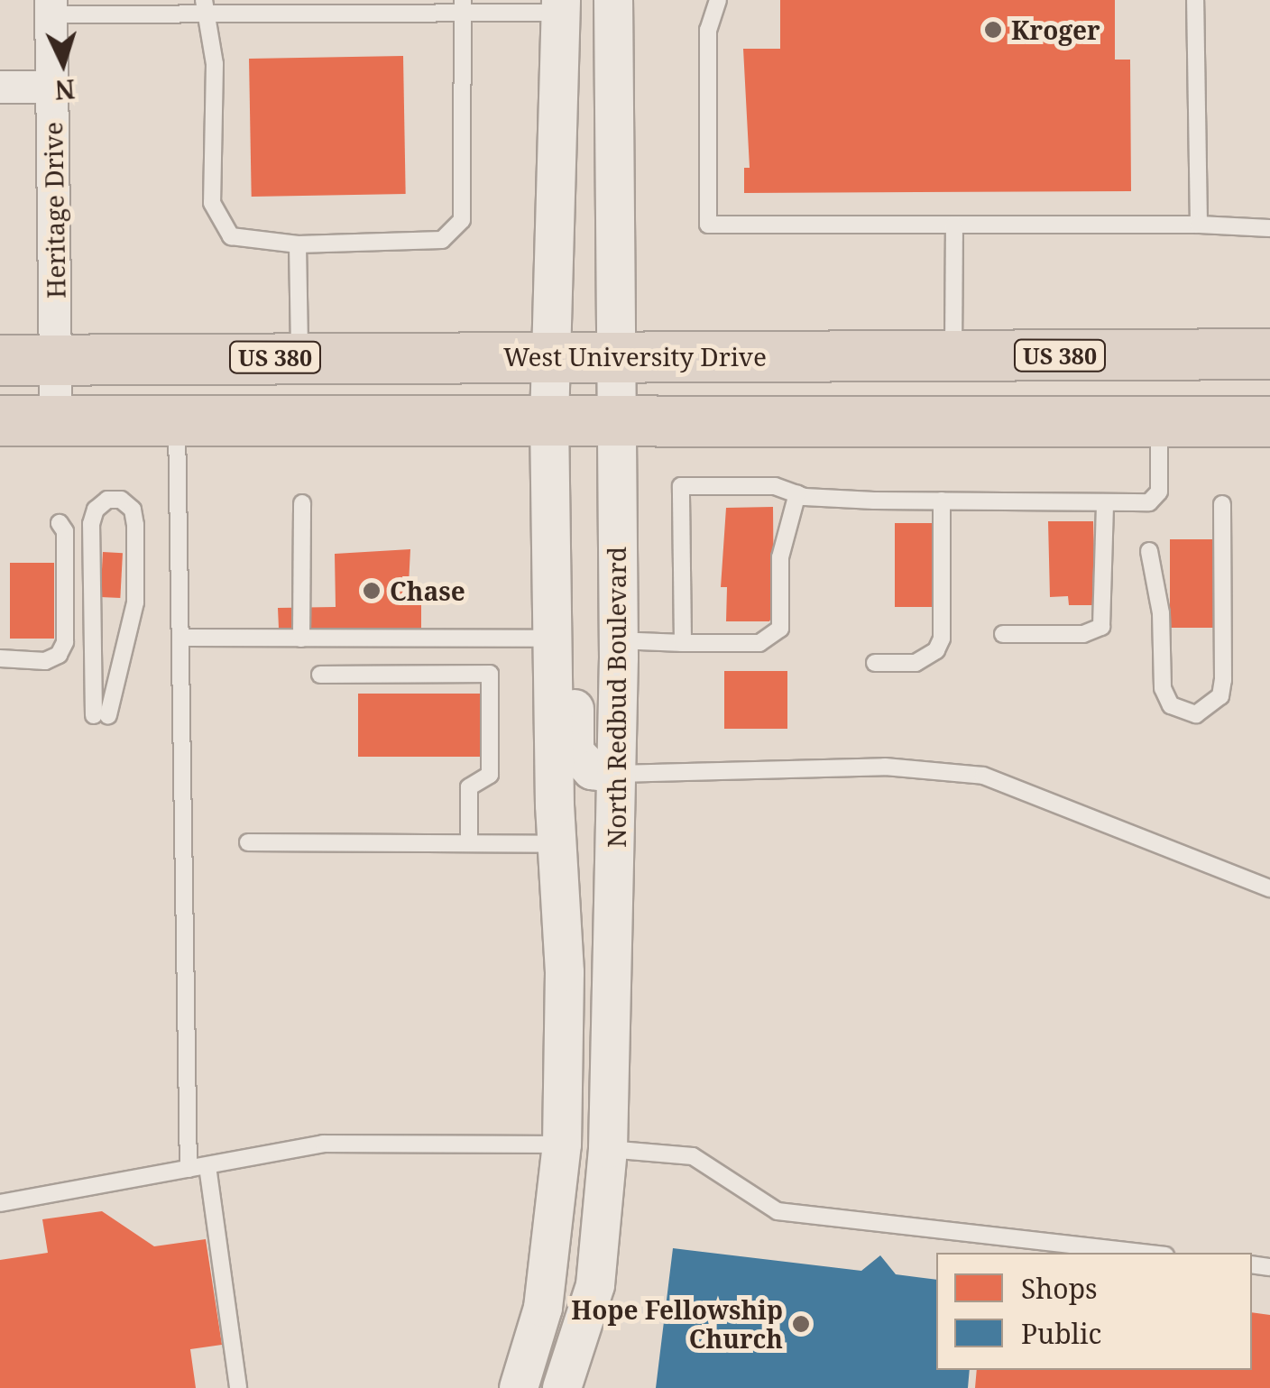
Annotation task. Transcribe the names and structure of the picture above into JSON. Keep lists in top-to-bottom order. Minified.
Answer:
{"streets":{"highway":["US 380","West University Drive"],"street":["Heritage Drive","North Redbud Boulevard"]},"crossings":[["Heritage Drive","West University Drive"],["West University Drive","North Redbud Boulevard"]],"places":["Kroger","Chase","Hope Fellowship Church"],"legend":["Shops","Public"],"north":"bottom"}
